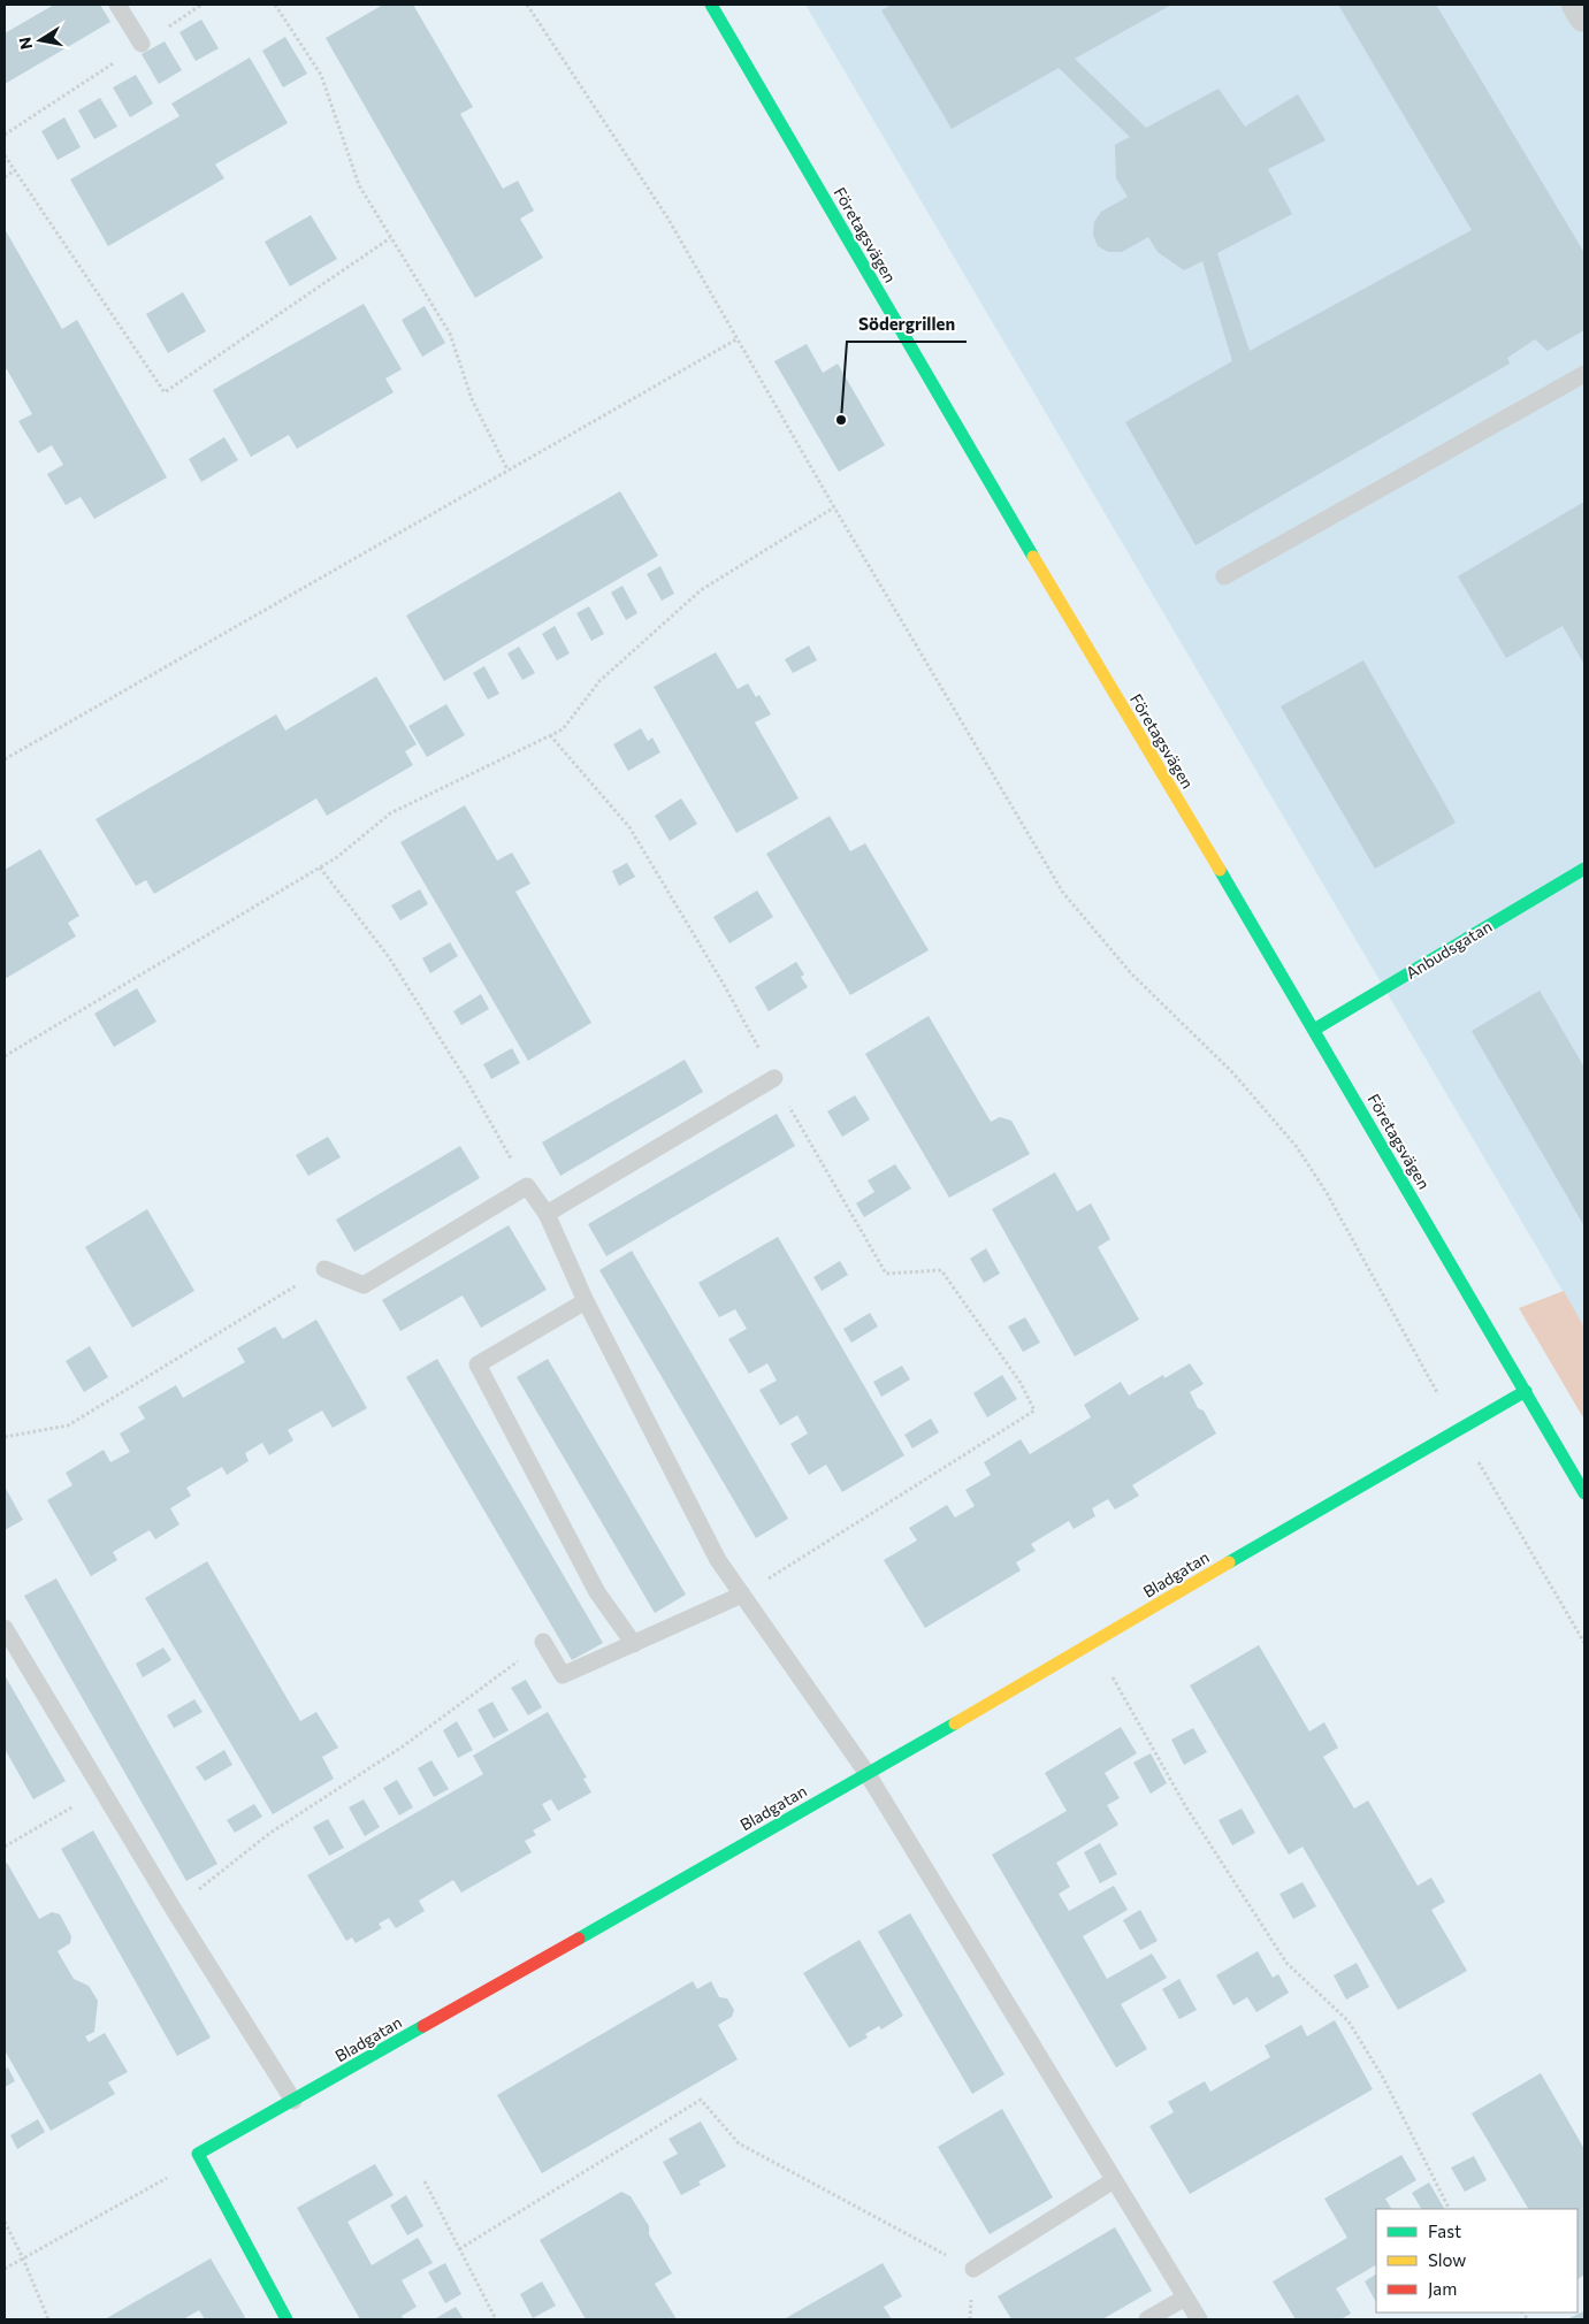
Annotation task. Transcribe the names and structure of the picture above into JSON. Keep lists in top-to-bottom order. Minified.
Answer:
{"streets":{"street":["Företagsvägen","Anbudsgatan","Bladgatan"]},"crossings":[["Företagsvägen","Anbudsgatan"],["Företagsvägen","Bladgatan"]],"places":["Södergrillen"],"legend":["Fast","Slow","Jam"],"north":"left"}
